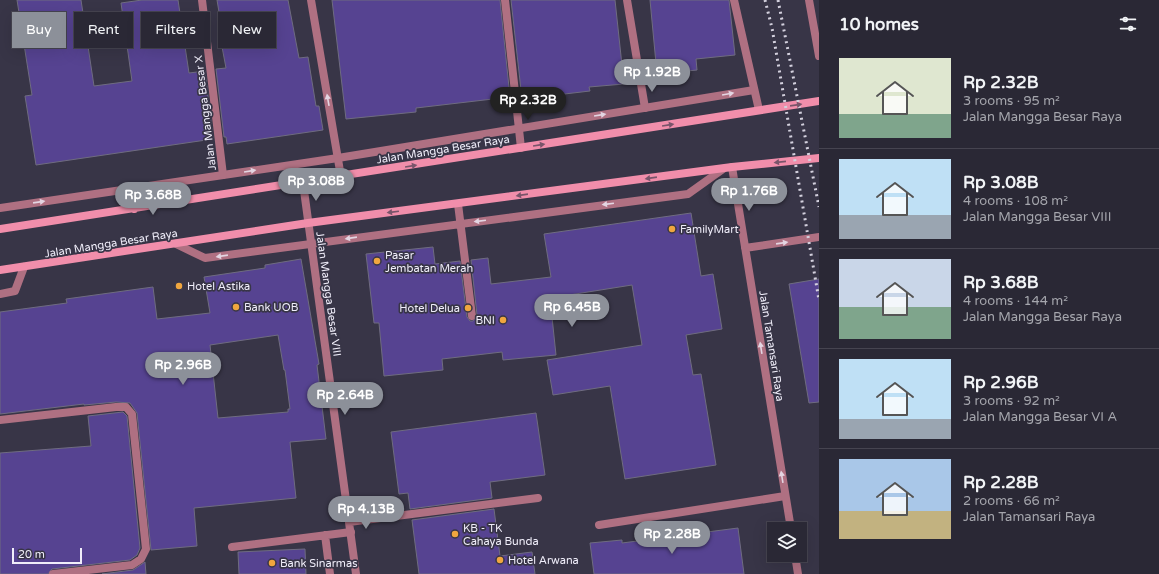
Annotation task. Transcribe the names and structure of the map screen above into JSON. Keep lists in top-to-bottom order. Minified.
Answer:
{"streets":{"main road":["Jalan Mangga Besar Raya"],"street":["Jalan Mangga Besar X","Jalan Mangga Besar VIII","Jalan Tamansari Raya"]},"crossings":[["Jalan Mangga Besar Raya","Jalan Mangga Besar VIII"],["Jalan Mangga Besar Raya","Jalan Tamansari Raya"]],"one_way":["Jalan Tamansari Raya"],"places":["FamilyMart","Pasar Jembatan Merah","Hotel Astika","Bank UOB","Hotel Delua","BNI","KB - TK Cahaya Bunda","Hotel Arwana","Bank Sinarmas"],"scale_bar":"20 m","page":{"heading":"10 homes","chip":["Buy","Rent","Filters","New"],"list":[{"name":"Rp 2.32B","note":"3 rooms · 95 m² · Jalan Mangga Besar Raya"},{"name":"Rp 3.08B","note":"4 rooms · 108 m² · Jalan Mangga Besar VIII"},{"name":"Rp 3.68B","note":"4 rooms · 144 m² · Jalan Mangga Besar Raya"},{"name":"Rp 2.96B","note":"3 rooms · 92 m² · Jalan Mangga Besar VI A"},{"name":"Rp 2.28B","note":"2 rooms · 66 m² · Jalan Tamansari Raya"}],"price":["Rp 1.92B","Rp 2.32B","Rp 3.08B","Rp 1.76B","Rp 3.68B","Rp 6.45B","Rp 2.96B","Rp 2.64B","Rp 4.13B","Rp 2.28B"],"scale":"20 m"}}
